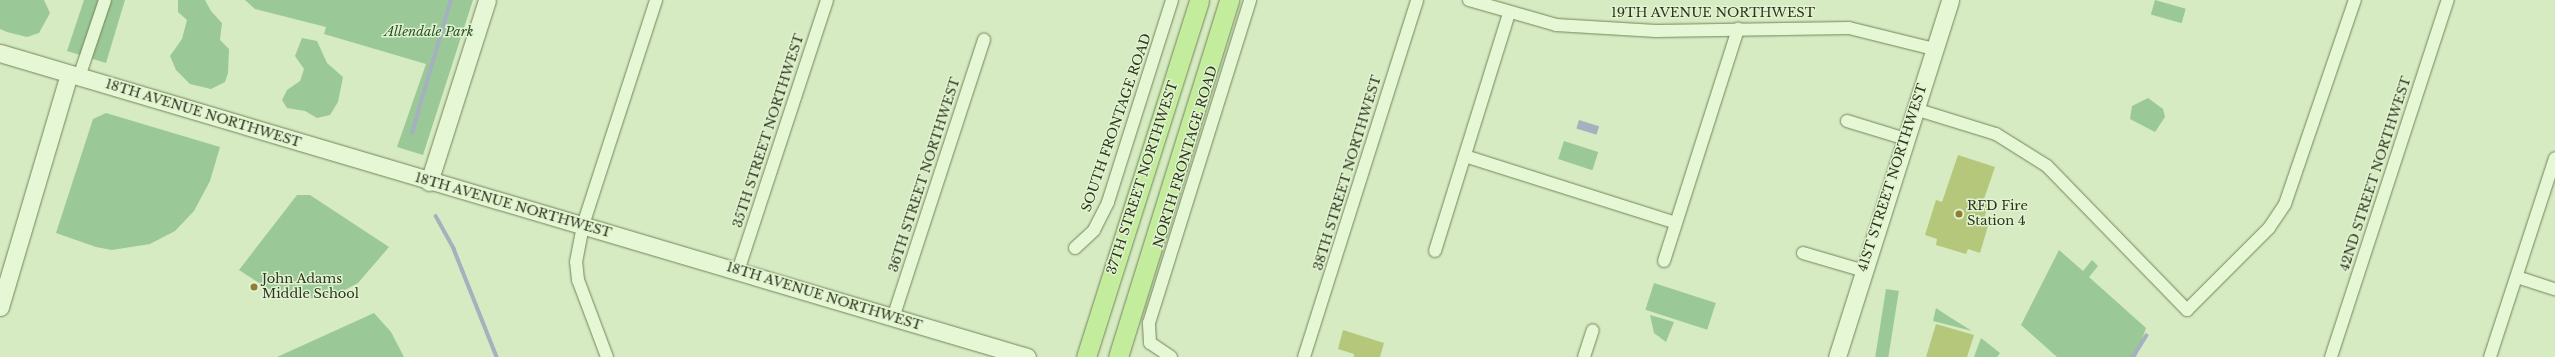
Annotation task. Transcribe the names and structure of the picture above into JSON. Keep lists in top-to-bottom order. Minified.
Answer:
{"streets":{"main road":["18TH AVENUE NORTHWEST","37TH STREET NORTHWEST","41ST STREET NORTHWEST"],"street":["19TH AVENUE NORTHWEST","SOUTH FRONTAGE ROAD","35TH STREET NORTHWEST","NORTH FRONTAGE ROAD","38TH STREET NORTHWEST","42ND STREET NORTHWEST","36TH STREET NORTHWEST"]},"crossings":[["19TH AVENUE NORTHWEST","41ST STREET NORTHWEST"],["18TH AVENUE NORTHWEST","35TH STREET NORTHWEST"],["18TH AVENUE NORTHWEST","36TH STREET NORTHWEST"]],"parks":["Allendale Park"],"places":["RFD Fire Station 4","John Adams Middle School"]}
